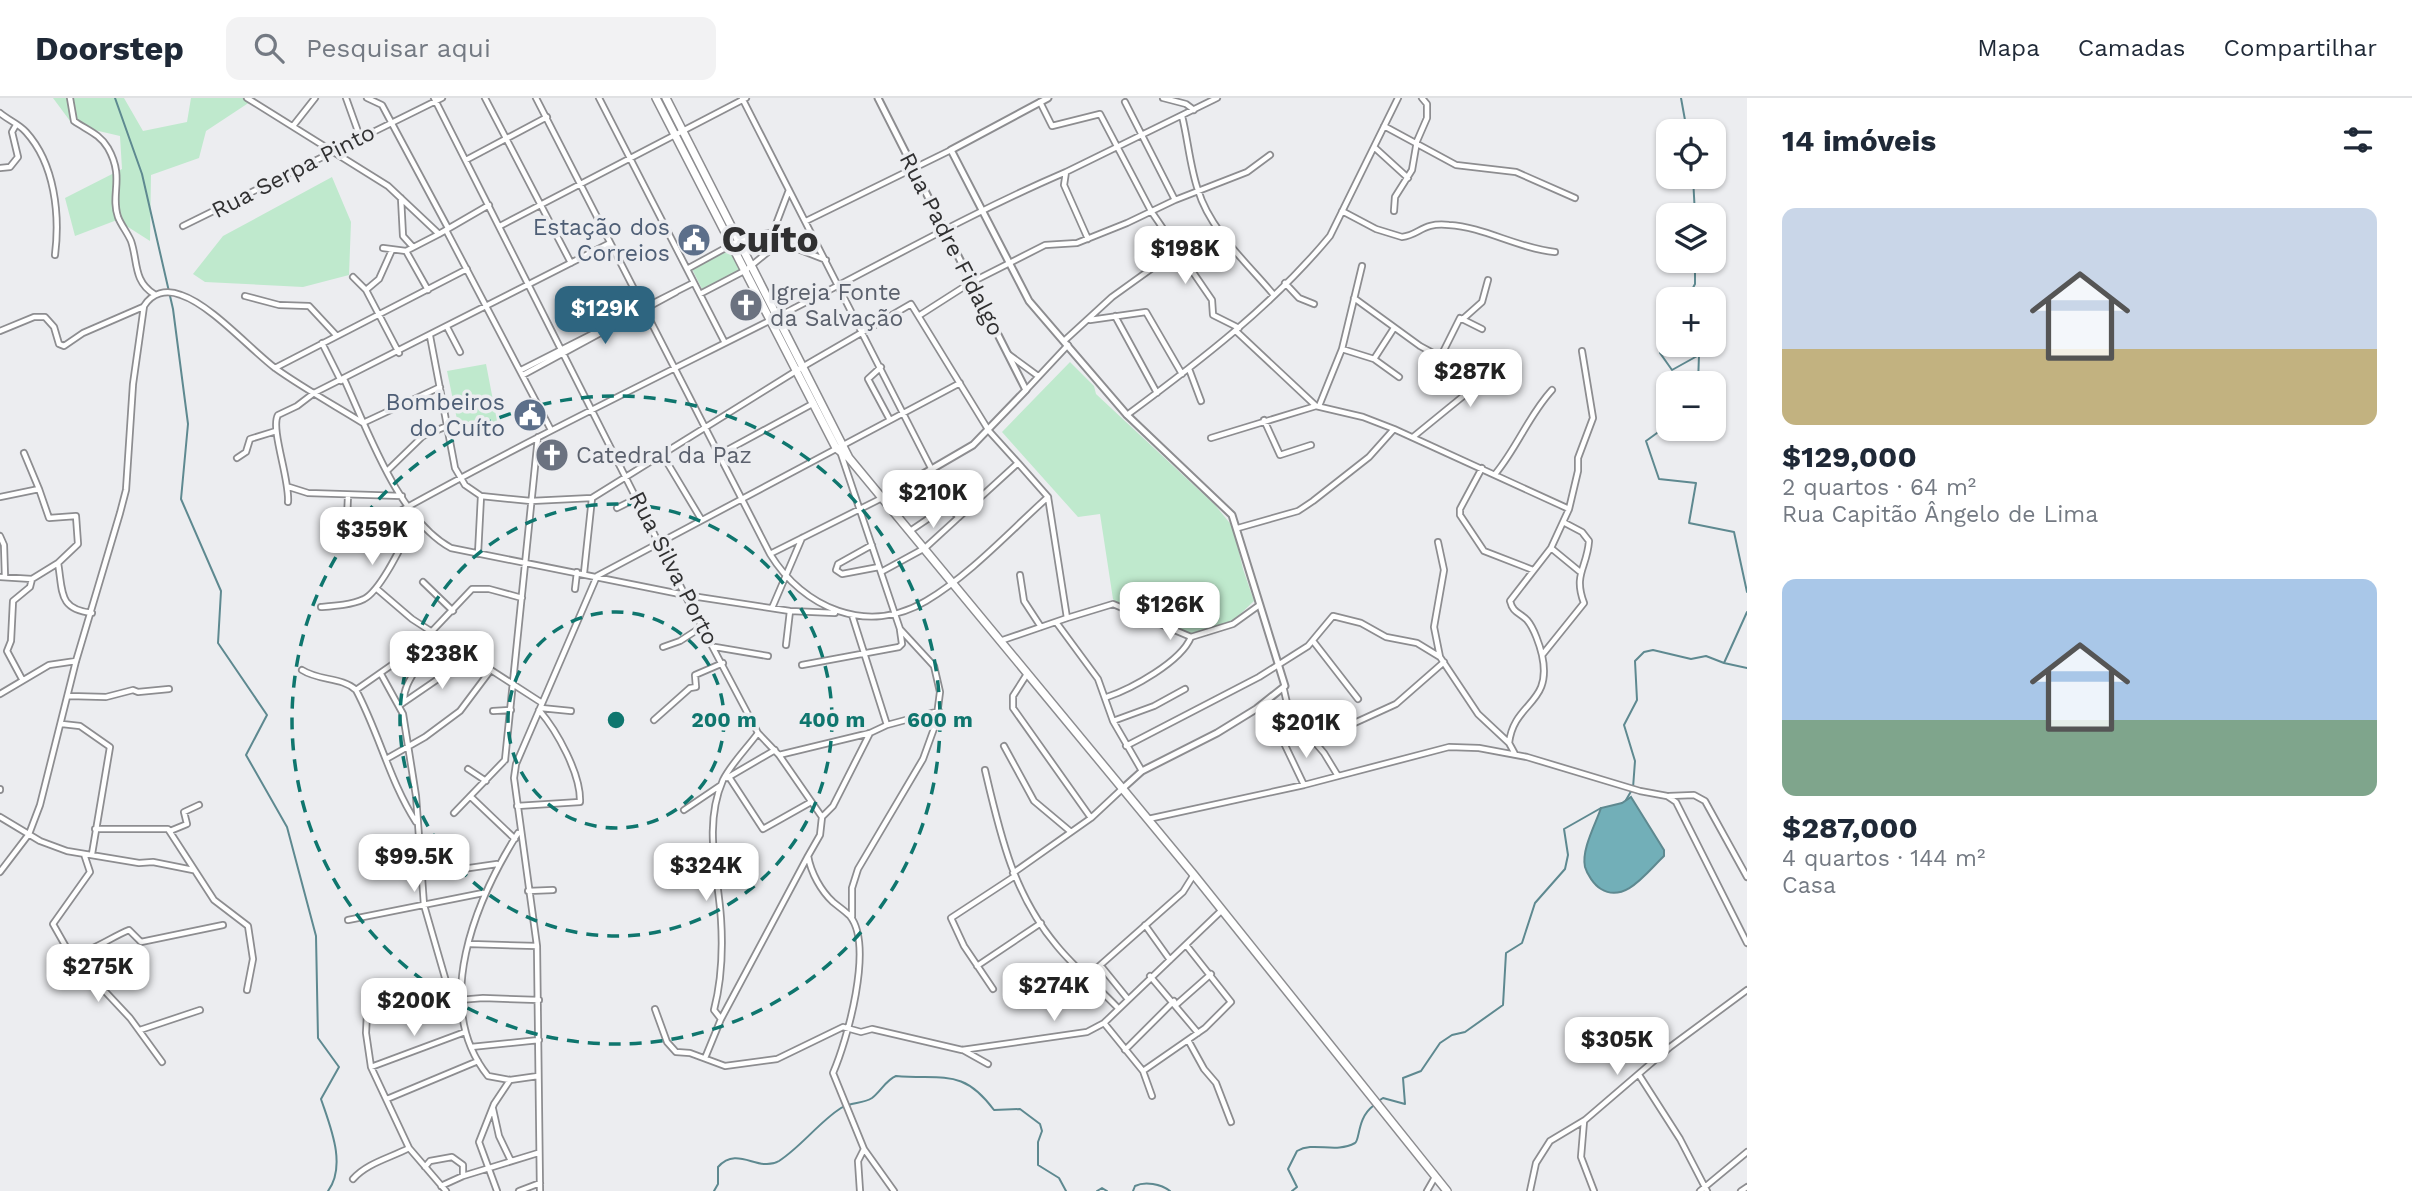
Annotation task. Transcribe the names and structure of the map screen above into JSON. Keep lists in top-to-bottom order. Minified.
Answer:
{"streets":{"street":["Rua Serpa Pinto","Rua Padre Fidalgo","Rua Silva Porto"]},"crossings":[["Rua Serpa Pinto","Rua Silva Porto"]],"districts":["Cuíto"],"places":{"public building":["Estação dos Correios","Bombeiros do Cuíto"],"church":["Igreja Fonte da Salvação","Catedral da Paz"]},"page":{"header":"Doorstep","search":"Pesquisar aqui","nav":["Mapa","Camadas","Compartilhar"],"heading":"14 imóveis","map_buttons":["+","−"],"list":[{"name":"$129,000","note":"2 quartos · 64 m² · Rua Capitão Ângelo de Lima"},{"name":"$287,000","note":"4 quartos · 144 m² · Casa"}],"price":["$198K","$129K","$287K","$210K","$359K","$126K","$238K","$201K","$99.5K","$324K","$275K","$274K","$200K","$305K"]},"rings":["200 m","400 m","600 m"]}
